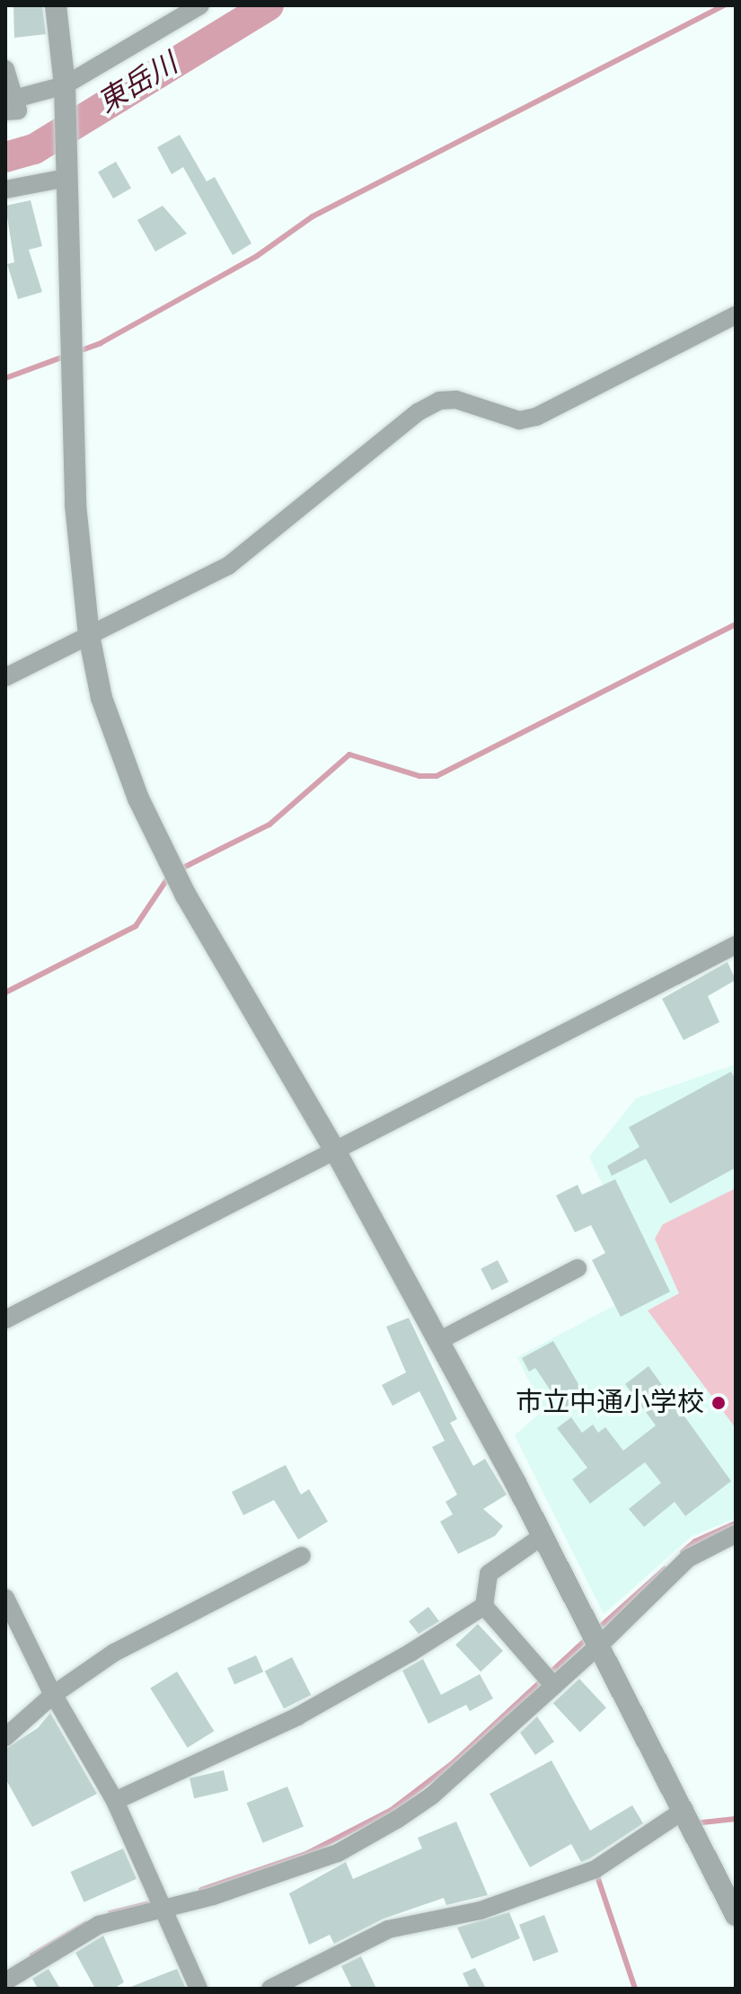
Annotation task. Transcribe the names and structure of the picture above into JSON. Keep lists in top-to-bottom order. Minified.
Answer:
{"water":["東岳川"],"places":["市立中通小学校"]}
